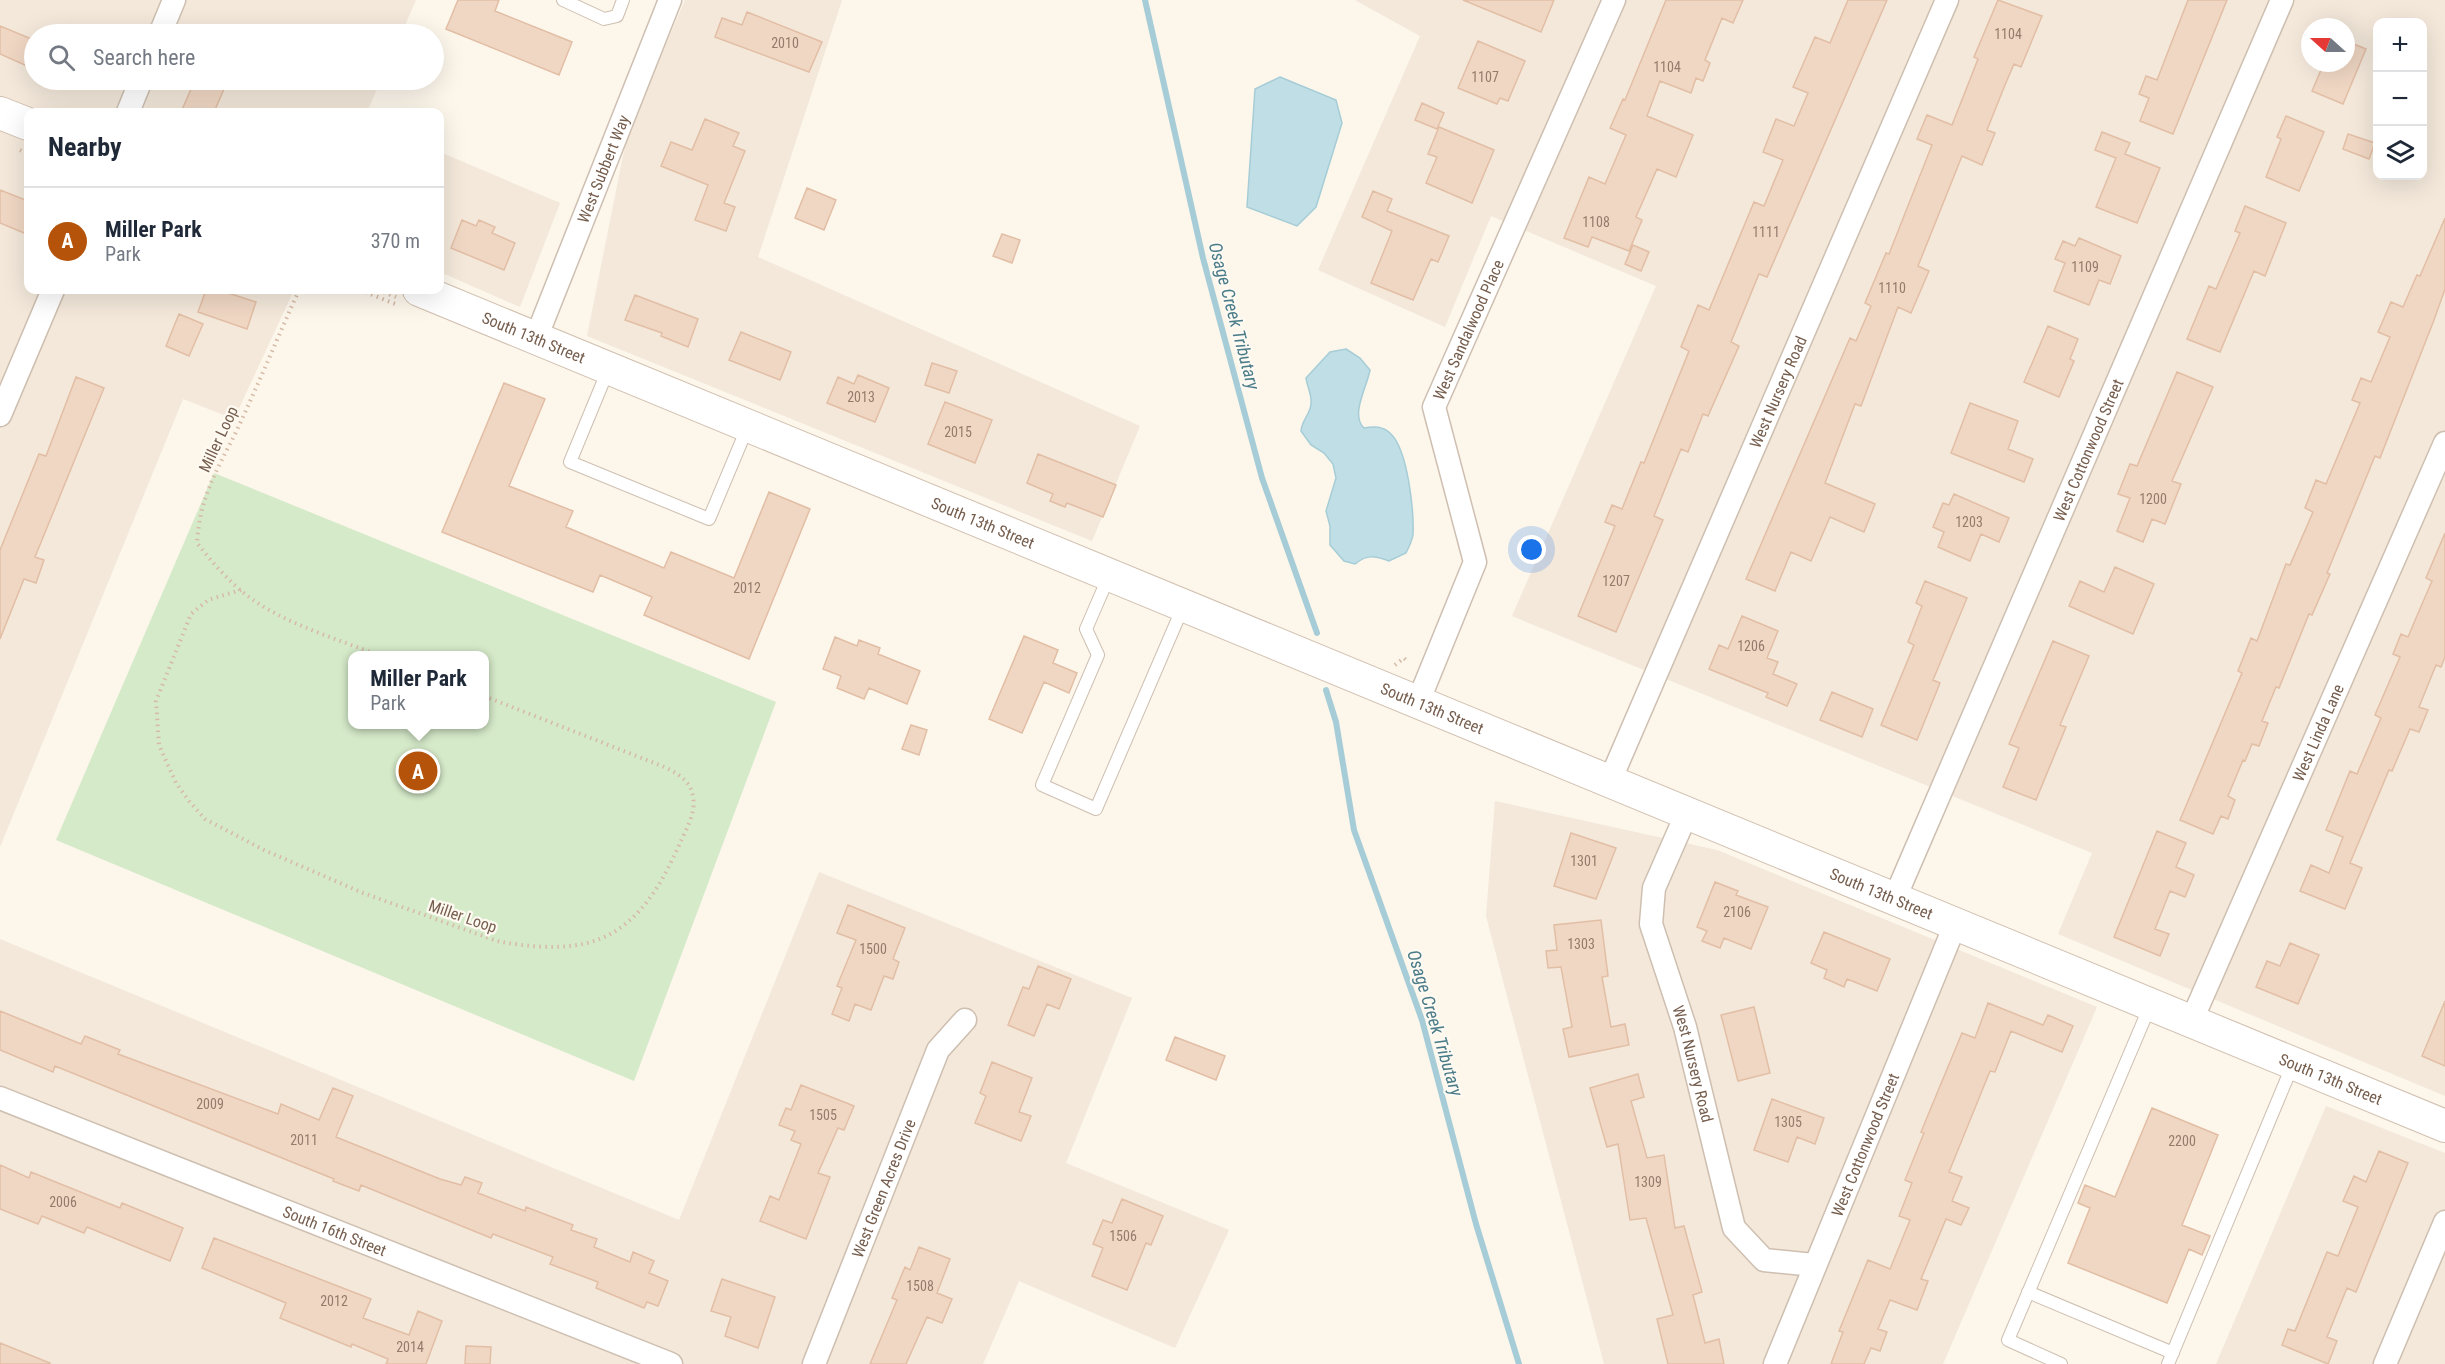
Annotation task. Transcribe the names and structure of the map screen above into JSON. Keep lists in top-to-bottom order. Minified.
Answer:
{"streets":{"street":["West Subbert Way","West Sandalwood Place","South 13th Street","West Nursery Road","West Cottonwood Street","West Linda Lane","West Green Acres Drive","South 16th Street"],"path":["Miller Loop"]},"crossings":[["West Subbert Way","South 13th Street"],["West Sandalwood Place","South 13th Street"],["South 13th Street","West Nursery Road"],["South 13th Street","West Cottonwood Street"],["South 13th Street","West Linda Lane"],["West Nursery Road","West Cottonwood Street"]],"water":["Osage Creek Tributary"],"house_numbers":["1104","2010","1104","1107","1108","1111","1109","1110","2013","2015","1200","1203","1207","2012","1206","1301","2106","1303","1500","2009","1505","1305","2011","2200","1309","2006","1506","1508","2012","2014"],"north":"left","page":{"map_buttons":["+","−"],"search":"Search here","heading":"Nearby","list":[{"mark":"A","name":"Miller Park","note":"Park","value":"370 m"}],"popup":["Miller Park","Park"],"pins":"A"}}
